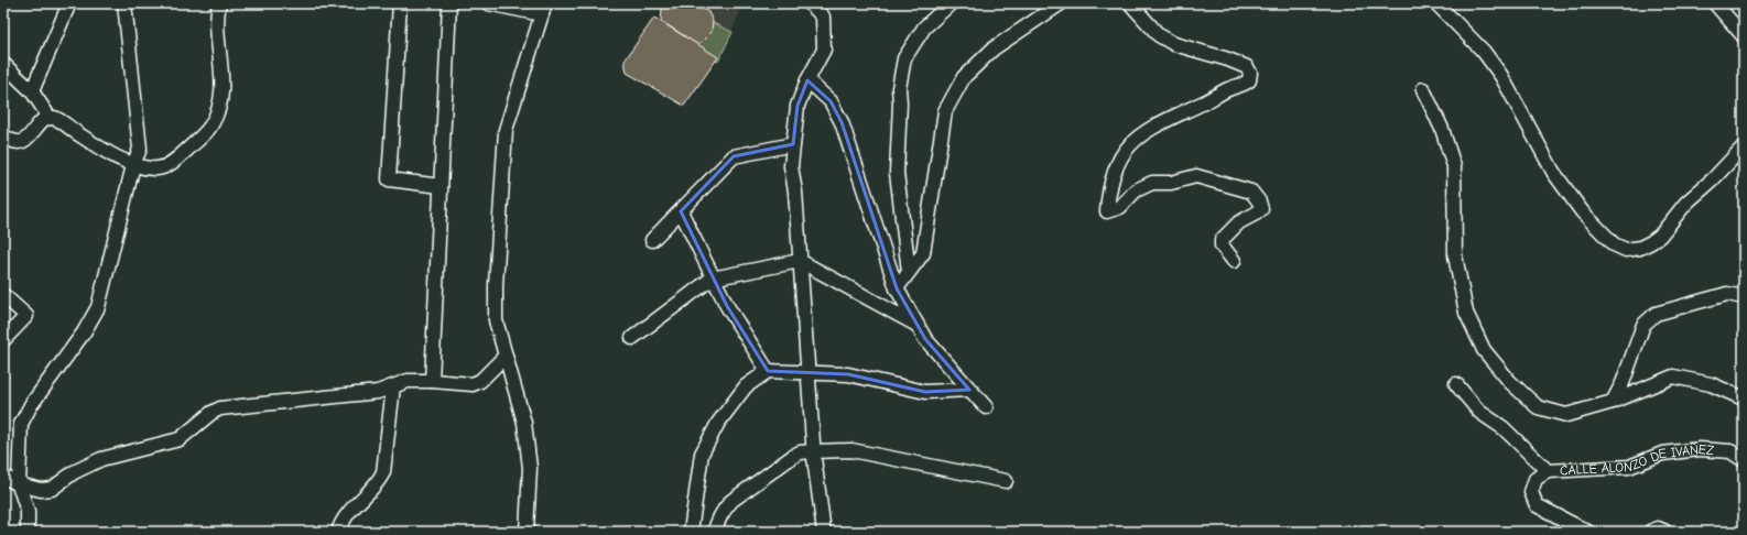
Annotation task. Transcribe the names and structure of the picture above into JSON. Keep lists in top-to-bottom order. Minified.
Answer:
{"streets":{"street":["CALLE ALONZO DE IVAÑEZ"]}}
